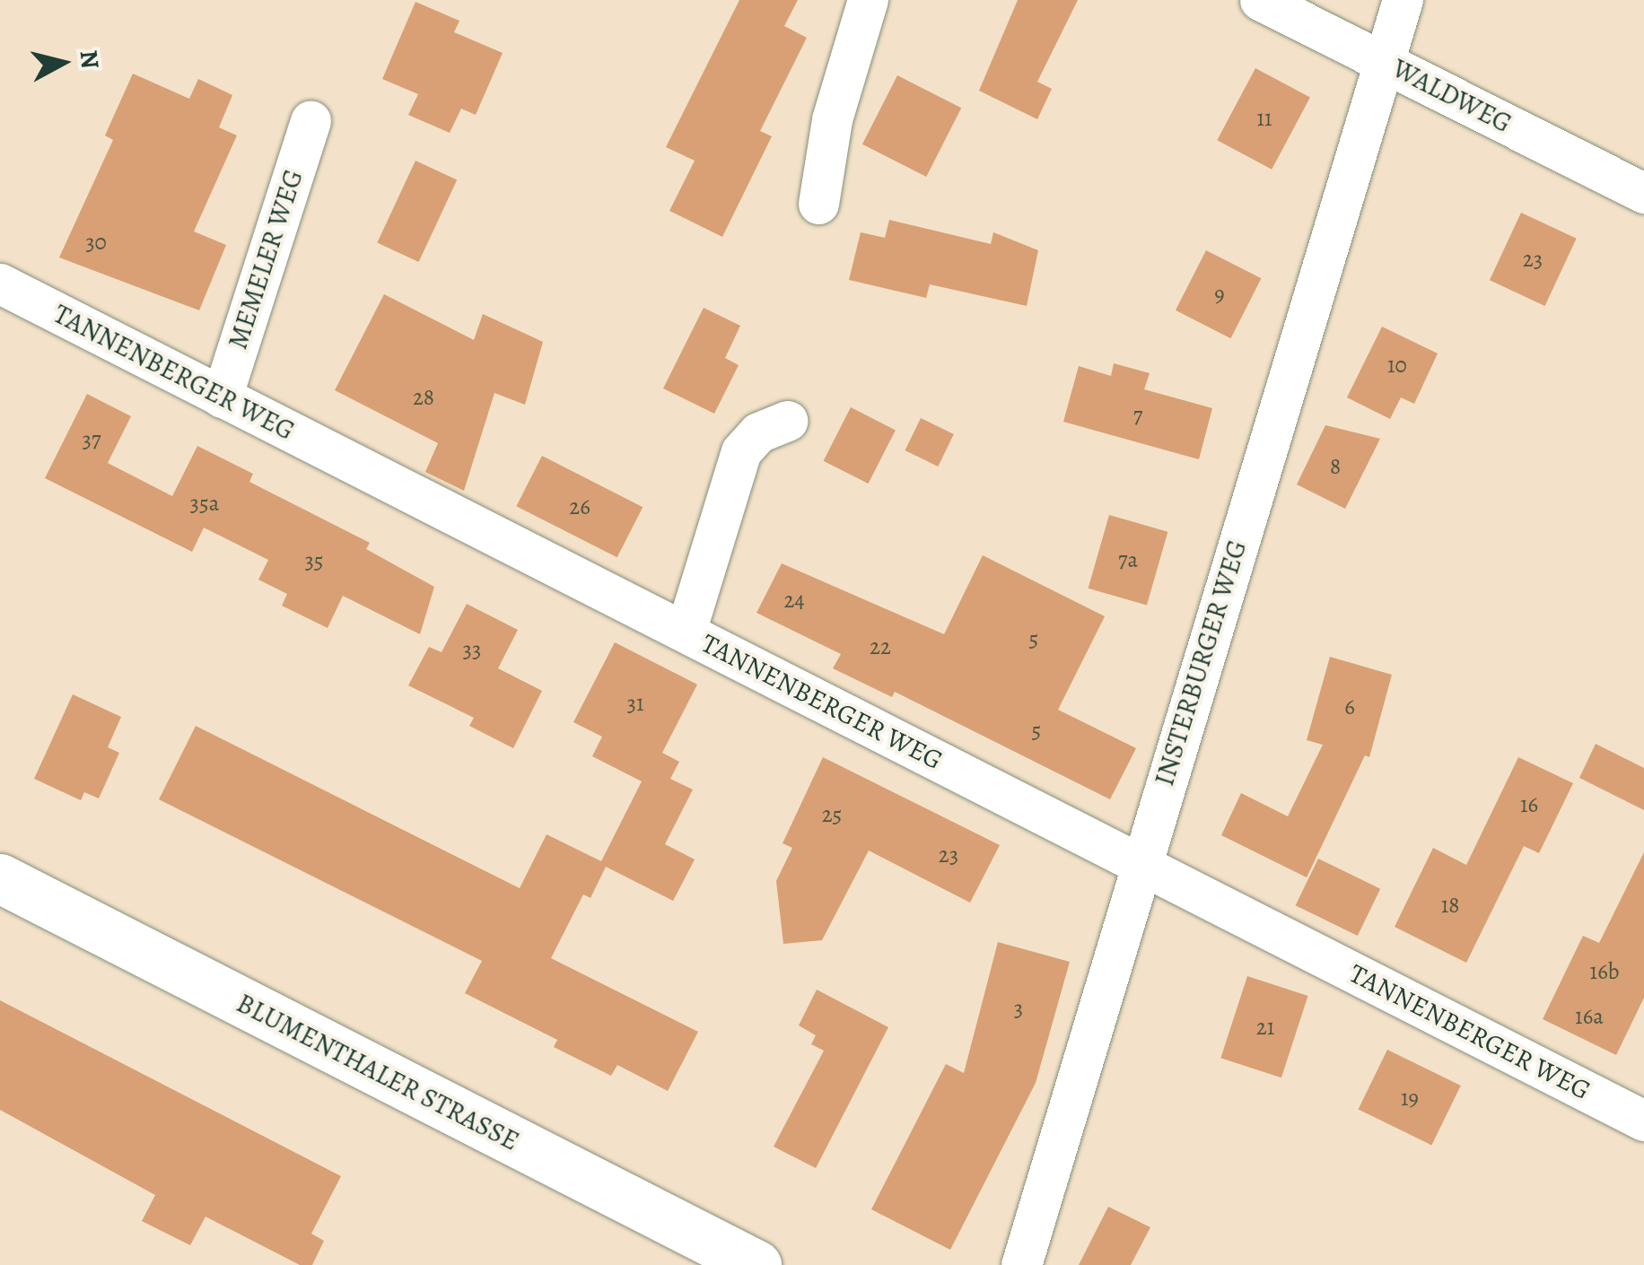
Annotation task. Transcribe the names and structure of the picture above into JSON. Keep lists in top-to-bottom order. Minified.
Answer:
{"streets":{"main road":["BLUMENTHALER STRASSE"],"street":["WALDWEG","MEMELER WEG","TANNENBERGER WEG","INSTERBURGER WEG"]},"crossings":[["WALDWEG","INSTERBURGER WEG"],["MEMELER WEG","TANNENBERGER WEG"],["TANNENBERGER WEG","INSTERBURGER WEG"]],"house_numbers":["11","30","23","9","10","28","7","37","8","35a","26","7a","35","24","5","22","33","31","6","5","16","25","23","18","16b","3","16a","21","19"],"north":"right"}
